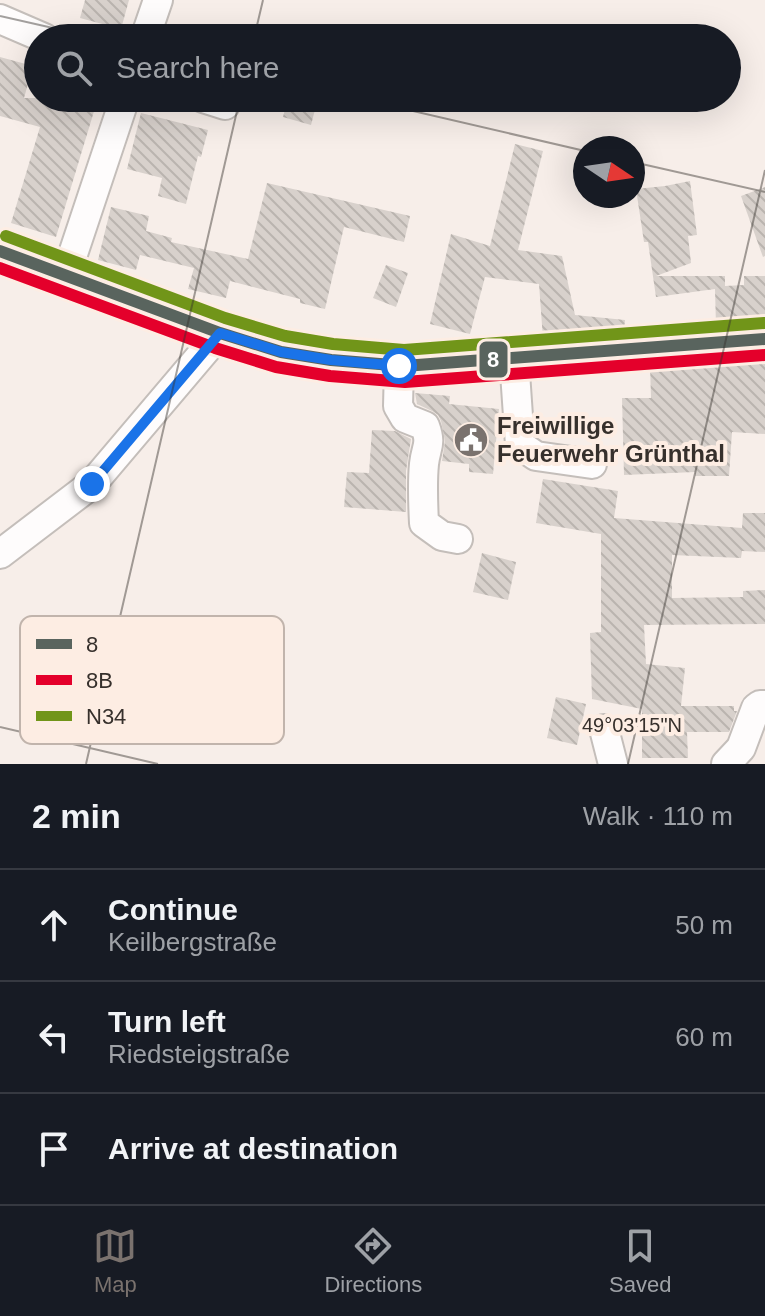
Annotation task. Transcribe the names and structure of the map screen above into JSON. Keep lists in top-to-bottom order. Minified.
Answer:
{"places":{"public building":["Freiwillige Feuerwehr Grünthal"]},"lines":["transit line N34","transit line 8","transit line 8B"],"legend":["8","8B","N34"],"north":"right","page":{"search":"Search here","heading":["2 min","Walk · 110 m"],"list":[["Continue","Keilbergstraße","50 m"],["Turn left","Riedsteigstraße","60 m"],"Arrive at destination"],"nav":["Map","Directions","Saved"]},"coordinates":["49°03'15\"N"]}
